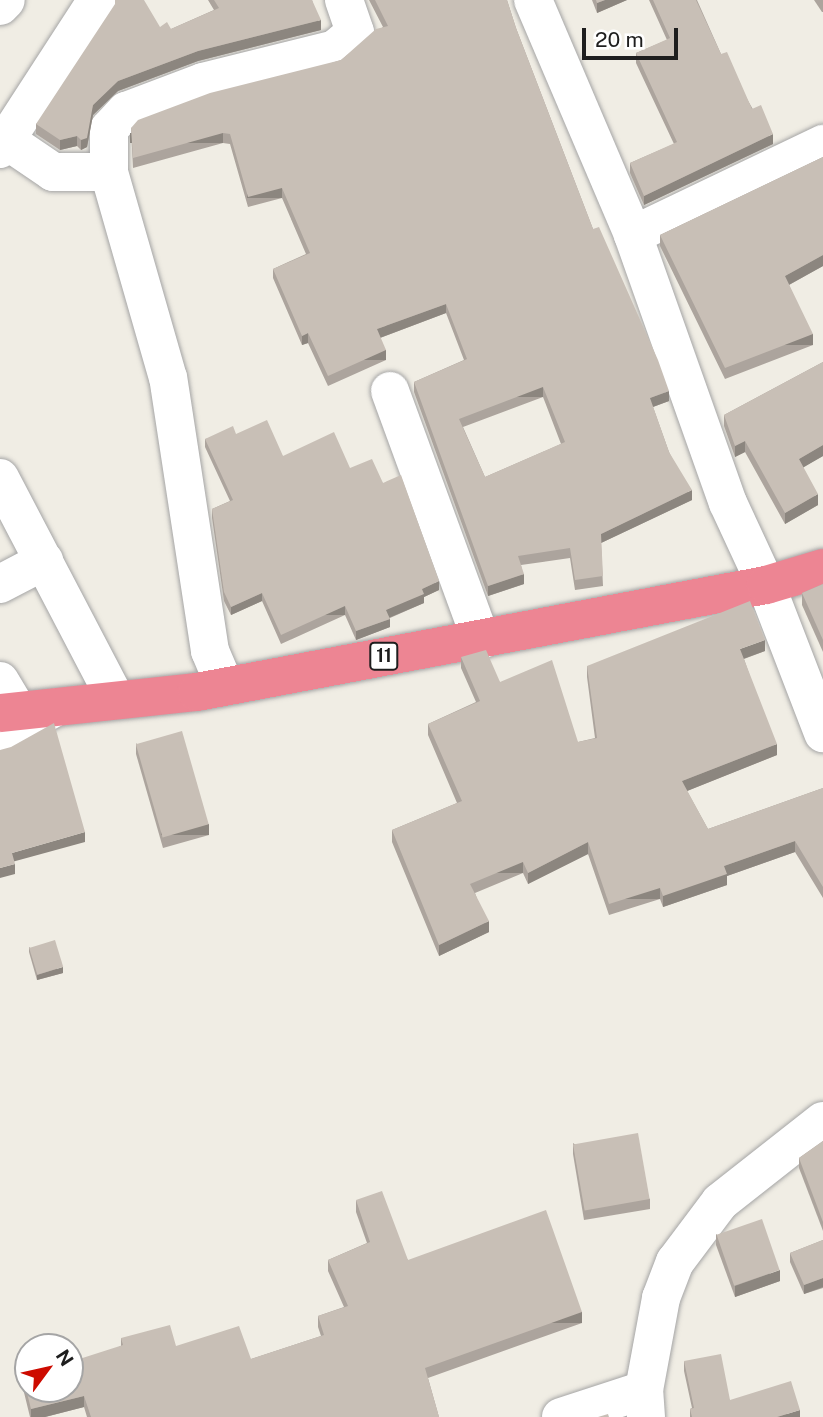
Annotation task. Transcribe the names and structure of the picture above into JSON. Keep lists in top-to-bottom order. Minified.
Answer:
{"streets":{"highway":["11"]},"scale_bar":"20 m","north":"top right"}
